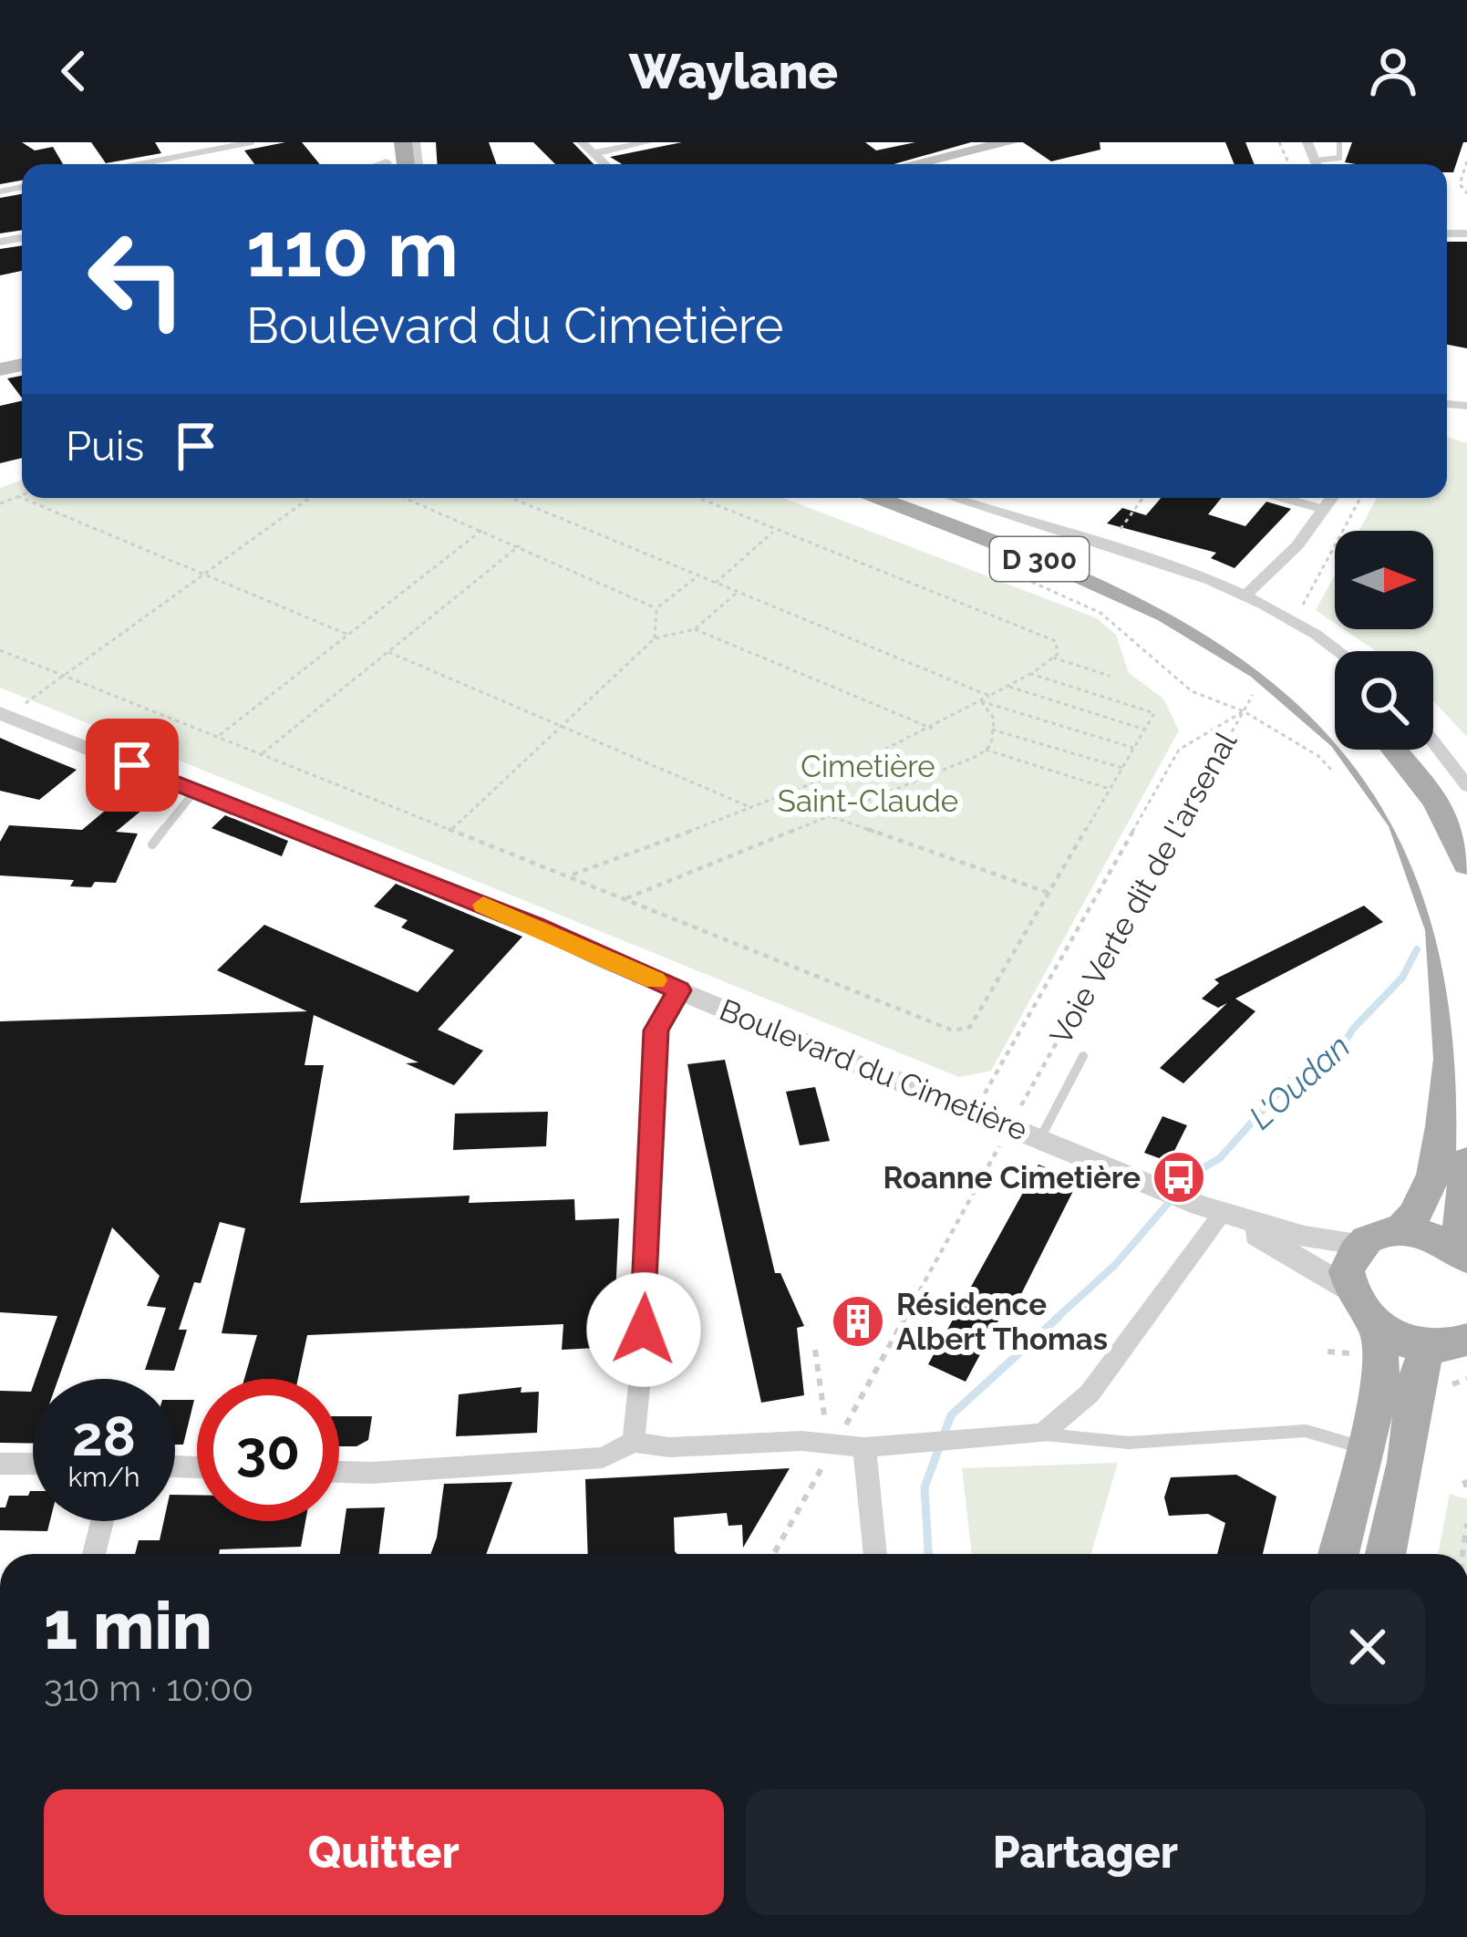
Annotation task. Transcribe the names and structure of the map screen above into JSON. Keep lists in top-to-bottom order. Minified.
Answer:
{"streets":{"main road":["D 300"],"street":["Boulevard du Cimetière"],"path":["Voie Verte dit de l'arsenal"]},"water":["L'Oudan"],"parks":["Cimetière Saint-Claude"],"places":{"bus stop":["Roanne Cimetière"],"building":["Résidence Albert Thomas"]},"north":"right","page":{"header":"Waylane","turn":["110 m","Boulevard du Cimetière"],"then":"Puis","speed":"28 km/h","limit":"30","heading":["1 min","310 m · 10:00"],"buttons":["Quitter","Partager"]}}
